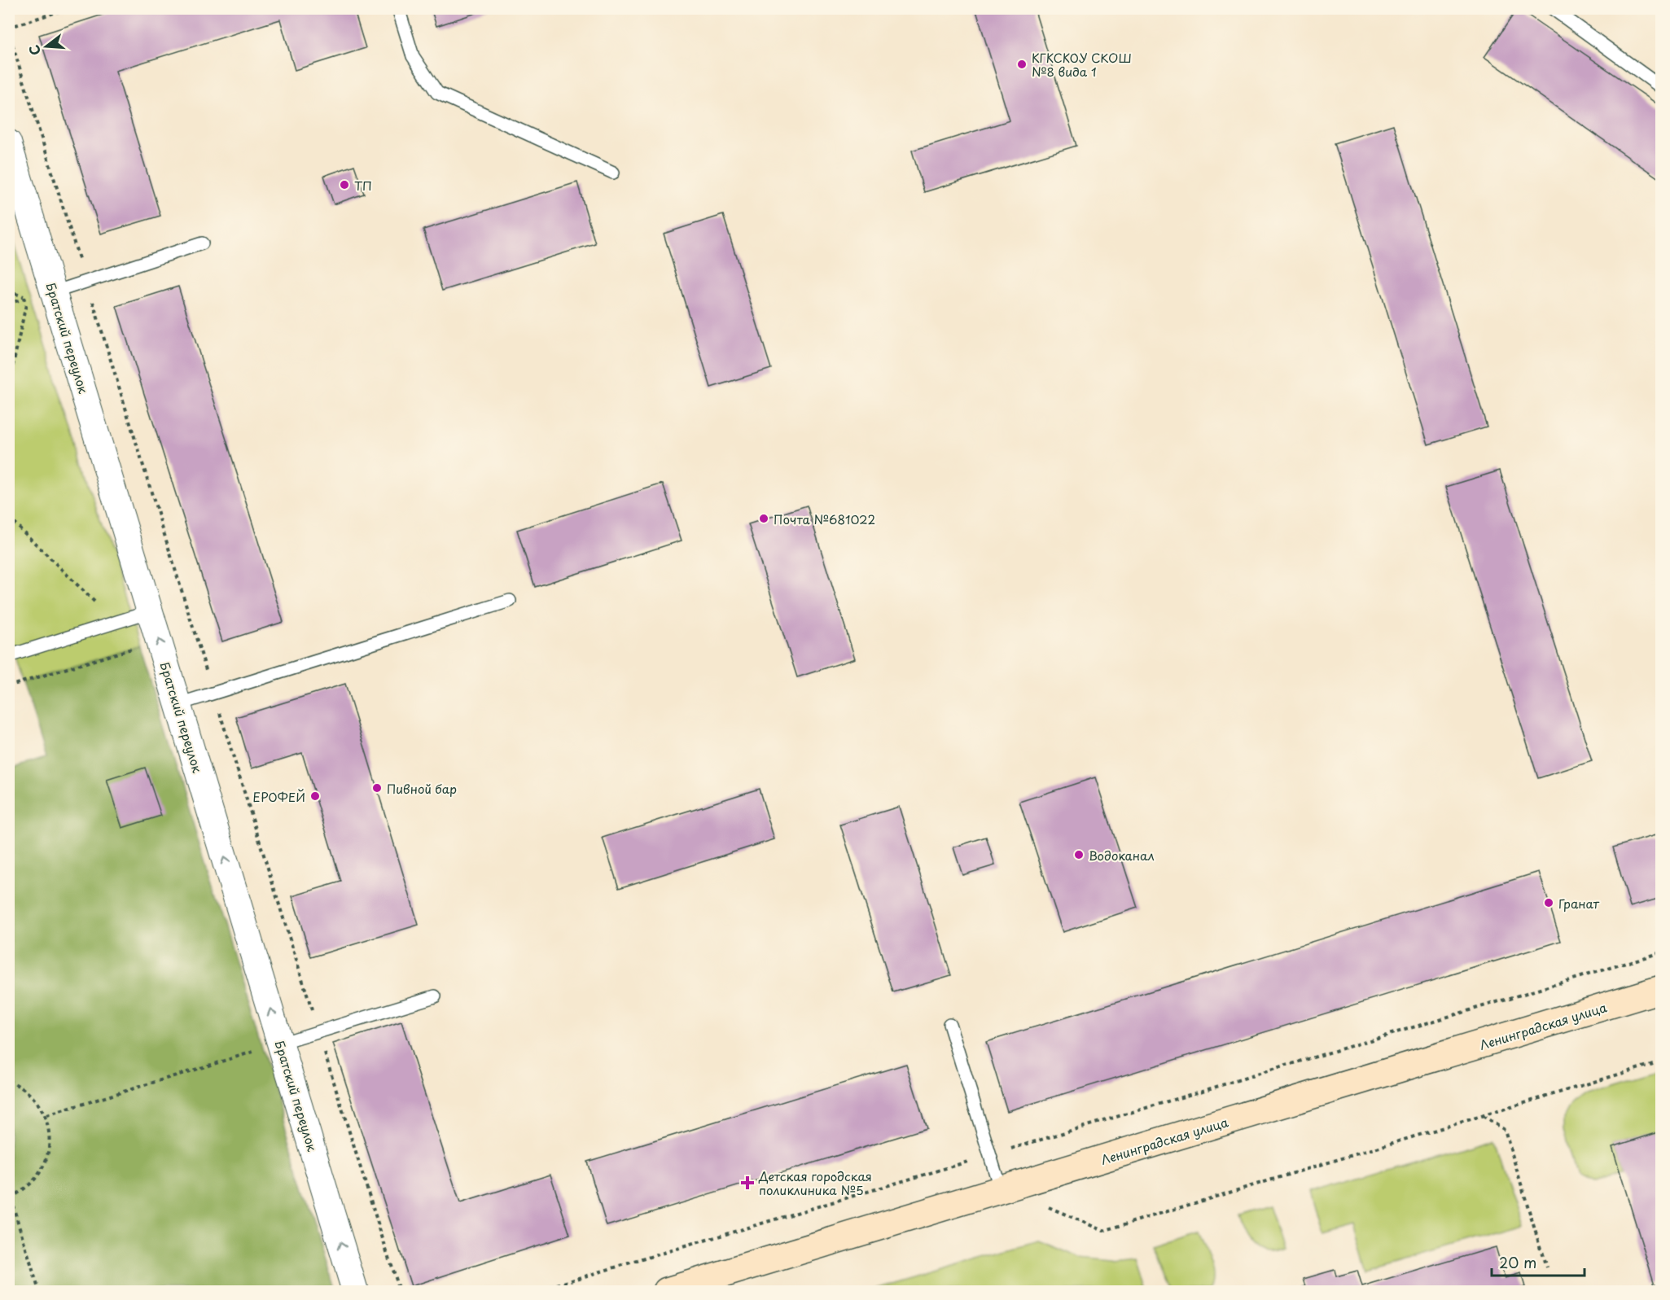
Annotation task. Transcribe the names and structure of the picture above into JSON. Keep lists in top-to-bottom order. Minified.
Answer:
{"streets":{"main road":["Ленинградская улица"],"street":["Братский переулок"]},"one_way":["Братский переулок"],"places":{"other":["КГКСКОУ СКОШ №8 вида 1","ТП","Почта №681022","Пивной бар","ЕРОФЕЙ","Водоканал","Гранат"],"health":["Детская городская поликлиника №5"]},"scale_bar":"20 m","north":"left"}
